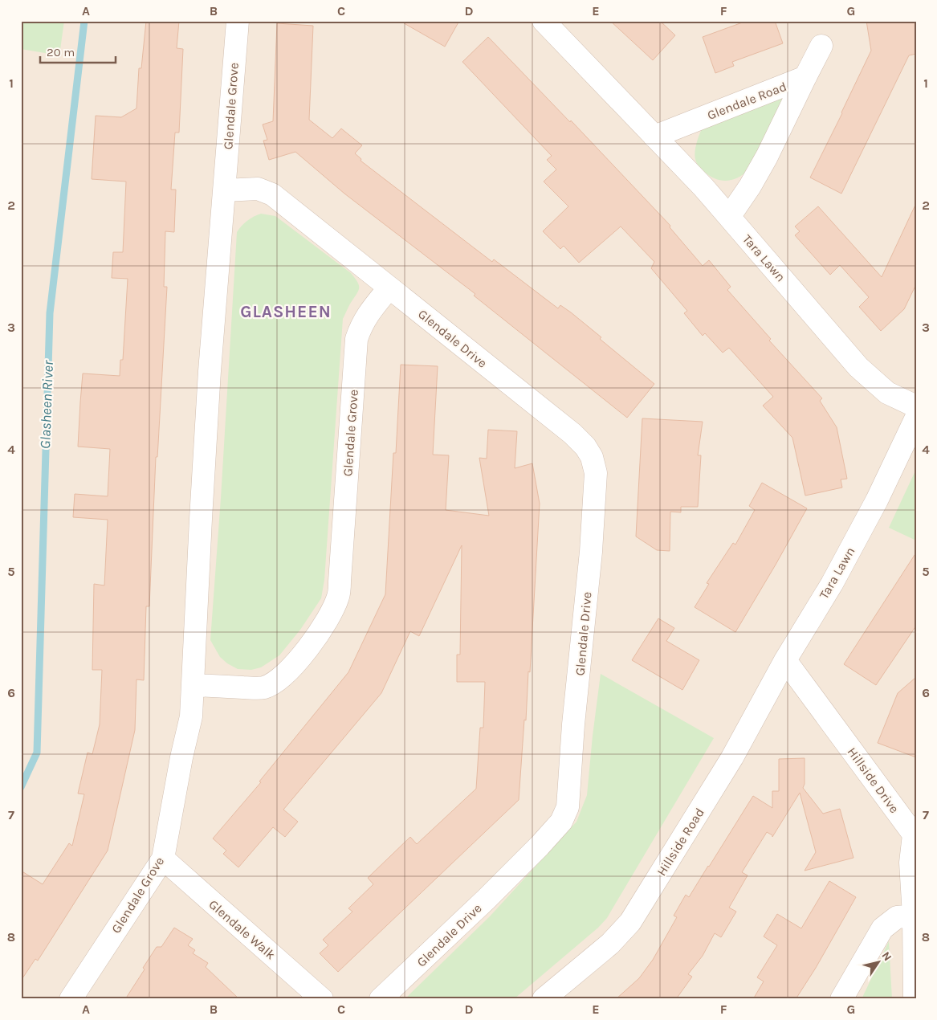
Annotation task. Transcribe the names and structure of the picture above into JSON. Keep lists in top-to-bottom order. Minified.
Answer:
{"streets":{"street":["Glendale Road","Glendale Grove","Tara Lawn","Glendale Drive","Hillside Drive","Hillside Road","Glendale Walk"]},"crossings":[["Glendale Grove","Glendale Drive"],["Glendale Grove","Glendale Walk"],["Tara Lawn","Hillside Drive"],["Tara Lawn","Hillside Road"],["Hillside Drive","Hillside Road"]],"districts":["GLASHEEN"],"water":["Glasheen River"],"scale_bar":"20 m","north":"top right","grid":{"columns":["A","B","C","D","E","F","G"],"rows":["1","2","3","4","5","6","7","8"]}}
